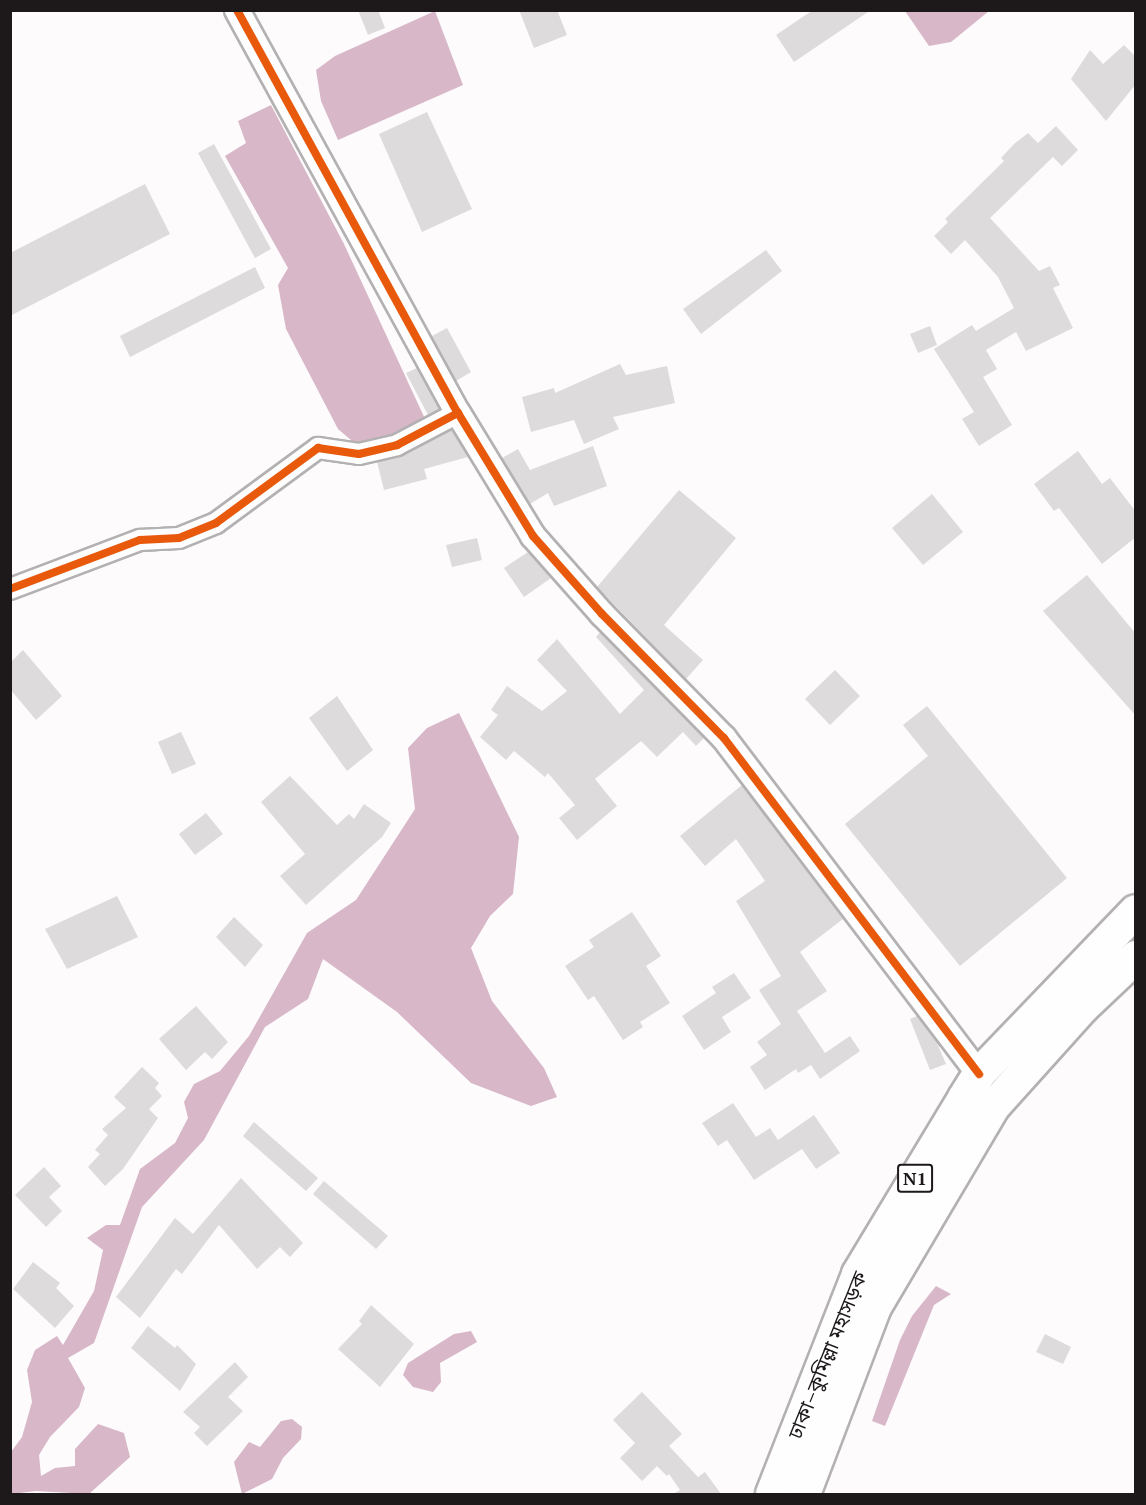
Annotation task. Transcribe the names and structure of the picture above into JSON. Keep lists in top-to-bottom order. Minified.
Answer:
{"streets":{"highway":["N1","ঢাকা–কুমিল্লা মহাসড়ক"]}}
